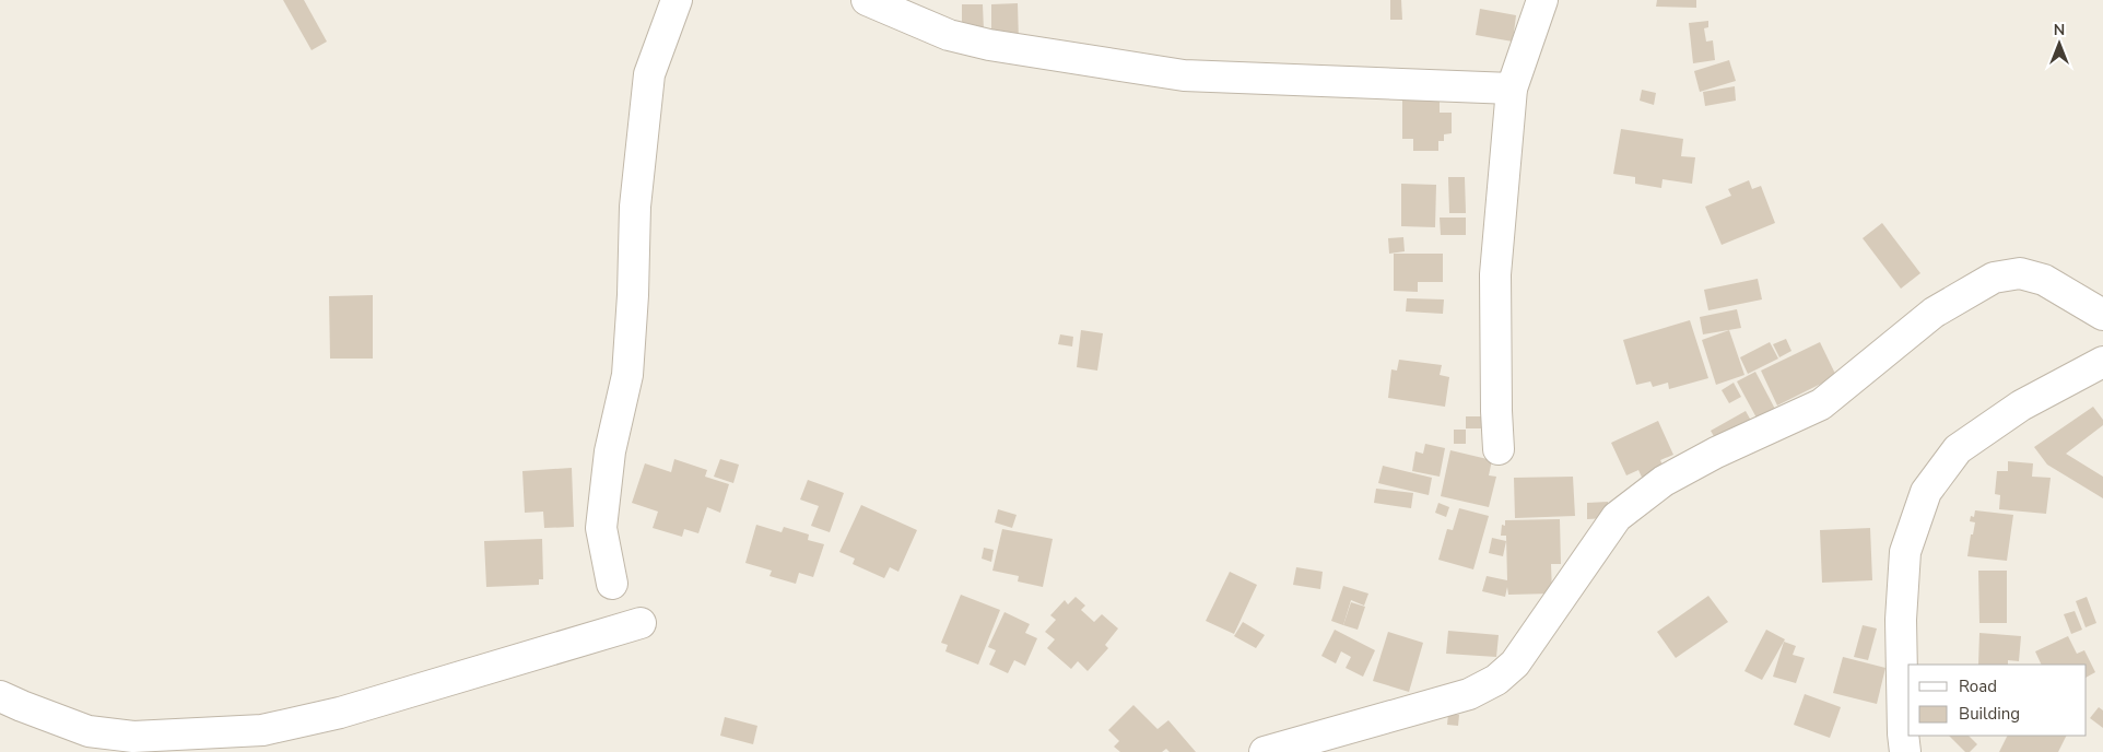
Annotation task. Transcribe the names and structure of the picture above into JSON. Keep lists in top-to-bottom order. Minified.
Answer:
{"legend":["Road","Building"],"north":"top"}
